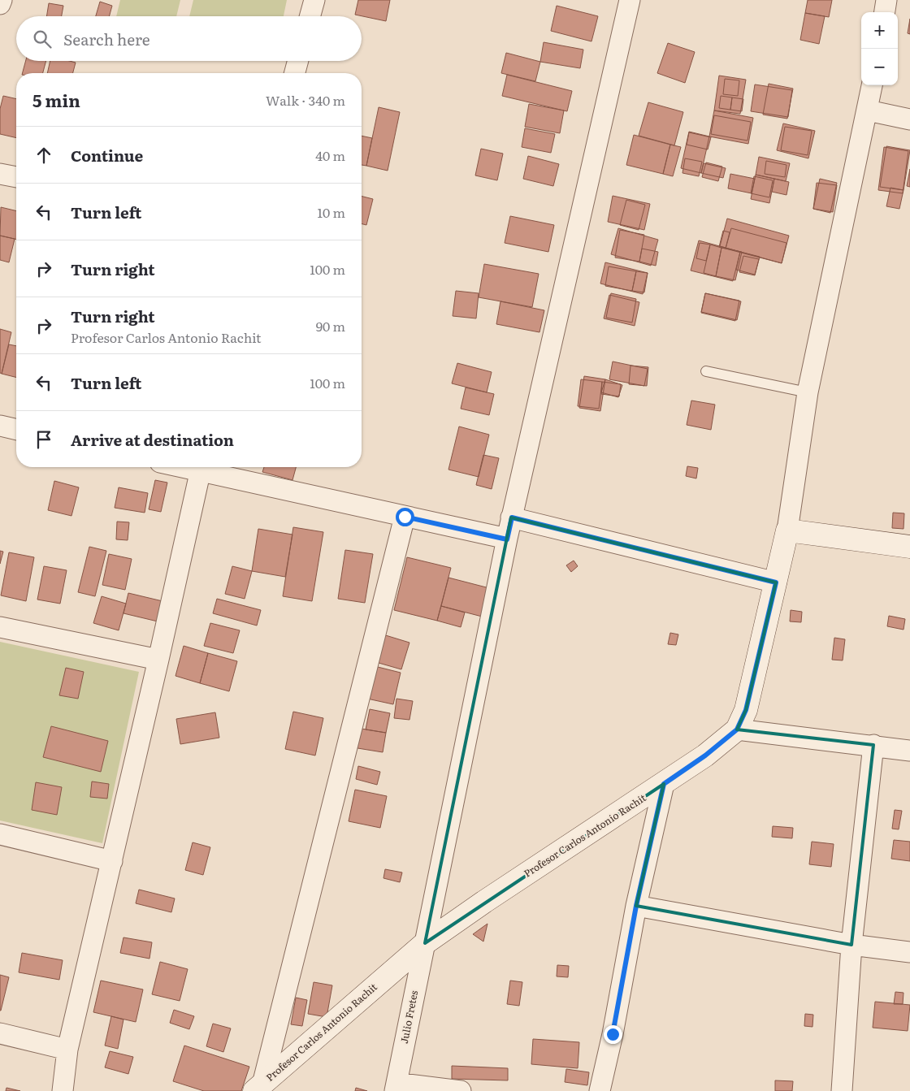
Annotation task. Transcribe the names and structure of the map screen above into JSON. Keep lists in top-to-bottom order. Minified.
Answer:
{"streets":{"main road":["Profesor Carlos Antonio Rachit"],"street":["Julio Fretes"]},"crossings":[["Profesor Carlos Antonio Rachit","Julio Fretes"]],"page":{"map_buttons":["+","−"],"search":"Search here","heading":["5 min","Walk · 340 m"],"list":[["Continue","40 m"],["Turn left","10 m"],["Turn right","100 m"],["Turn right","Profesor Carlos Antonio Rachit","90 m"],["Turn left","100 m"],"Arrive at destination"]}}
